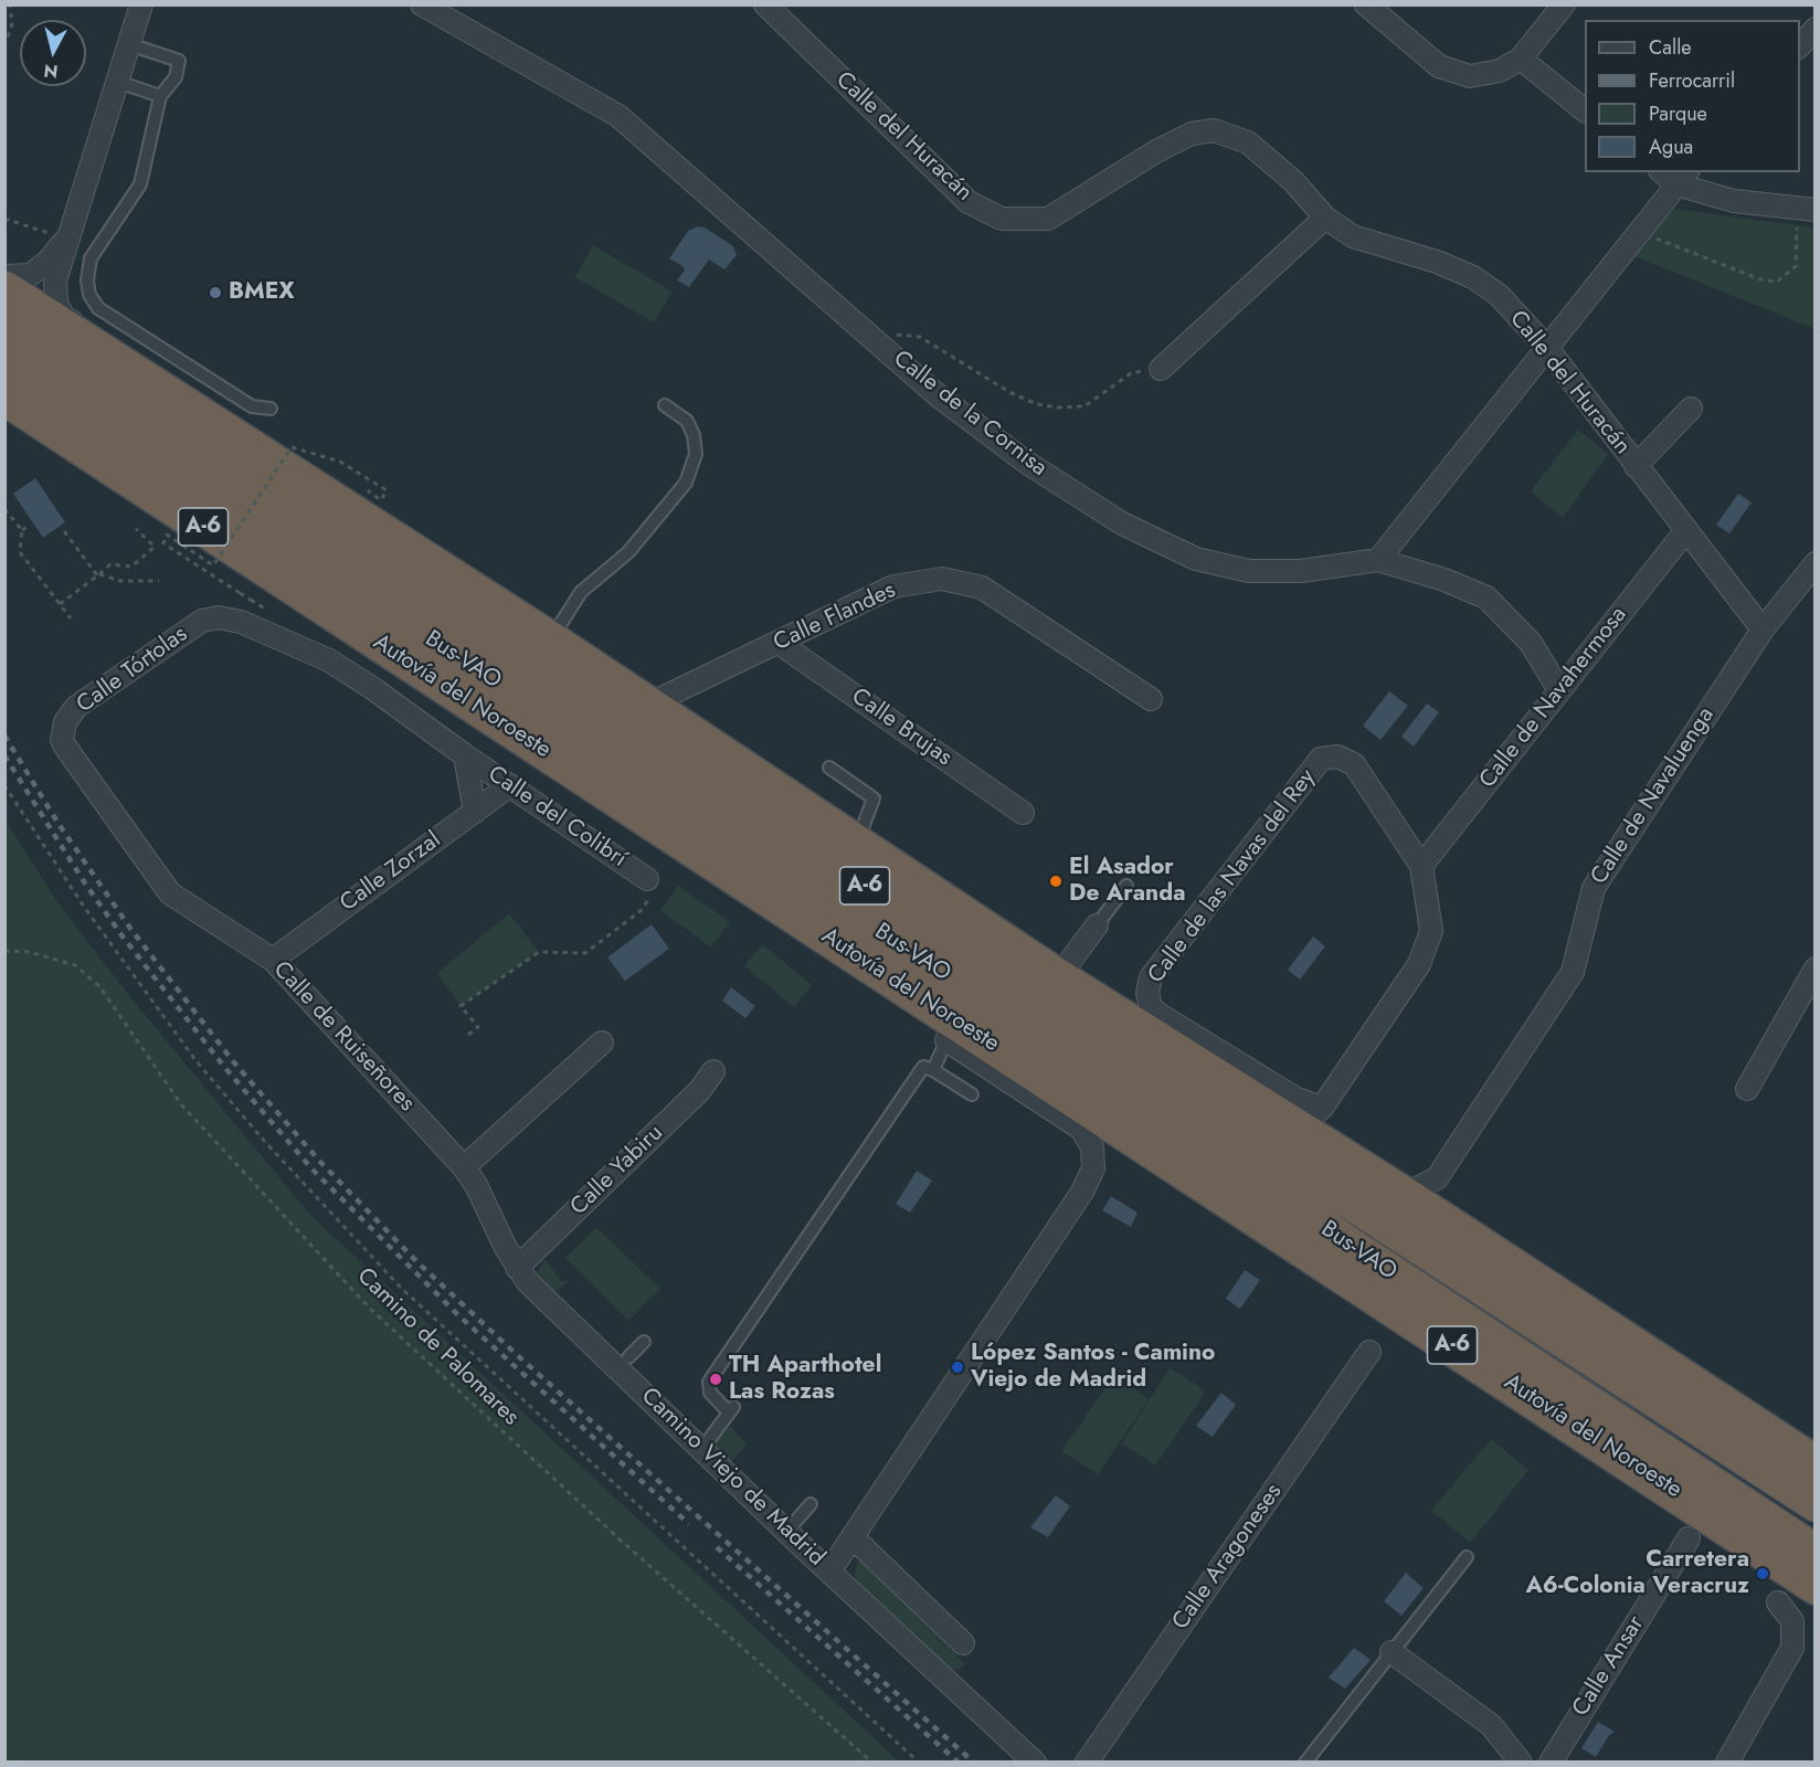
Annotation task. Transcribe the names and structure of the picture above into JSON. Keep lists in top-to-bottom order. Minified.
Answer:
{"streets":{"highway":["A-6","Bus-VAO","Autovía del Noroeste"],"street":["Calle del Huracán","Calle de la Cornisa","Calle Flandes","Calle Tórtolas","Calle de Navahermosa","Calle Brujas","Calle de Navaluenga","Calle del Colibrí","Calle Zorzal","Calle de las Navas del Rey","Calle de Ruiseñores","Calle Yabiru","Camino Viejo de Madrid","Calle Aragoneses","Calle Ansar"],"path":["Camino de Palomares"]},"crossings":[["Calle del Huracán","Calle de Navahermosa"],["Calle del Huracán","Calle de Navaluenga"],["Calle de la Cornisa","Calle de Navahermosa"],["Calle Flandes","Calle Brujas"],["Calle Tórtolas","Calle del Colibrí"],["Calle Tórtolas","Calle de Ruiseñores"],["Calle de Navahermosa","Calle de las Navas del Rey"],["Calle del Colibrí","Calle Zorzal"],["Calle Zorzal","Calle de Ruiseñores"],["Calle de Ruiseñores","Camino Viejo de Madrid"],["Calle Yabiru","Camino Viejo de Madrid"]],"places":["BMEX","El Asador De Aranda","López Santos - Camino Viejo de Madrid","TH Aparthotel Las Rozas","Carretera A6-Colonia Veracruz"],"legend":["Calle","Ferrocarril","Parque","Agua"],"north":"bottom"}
